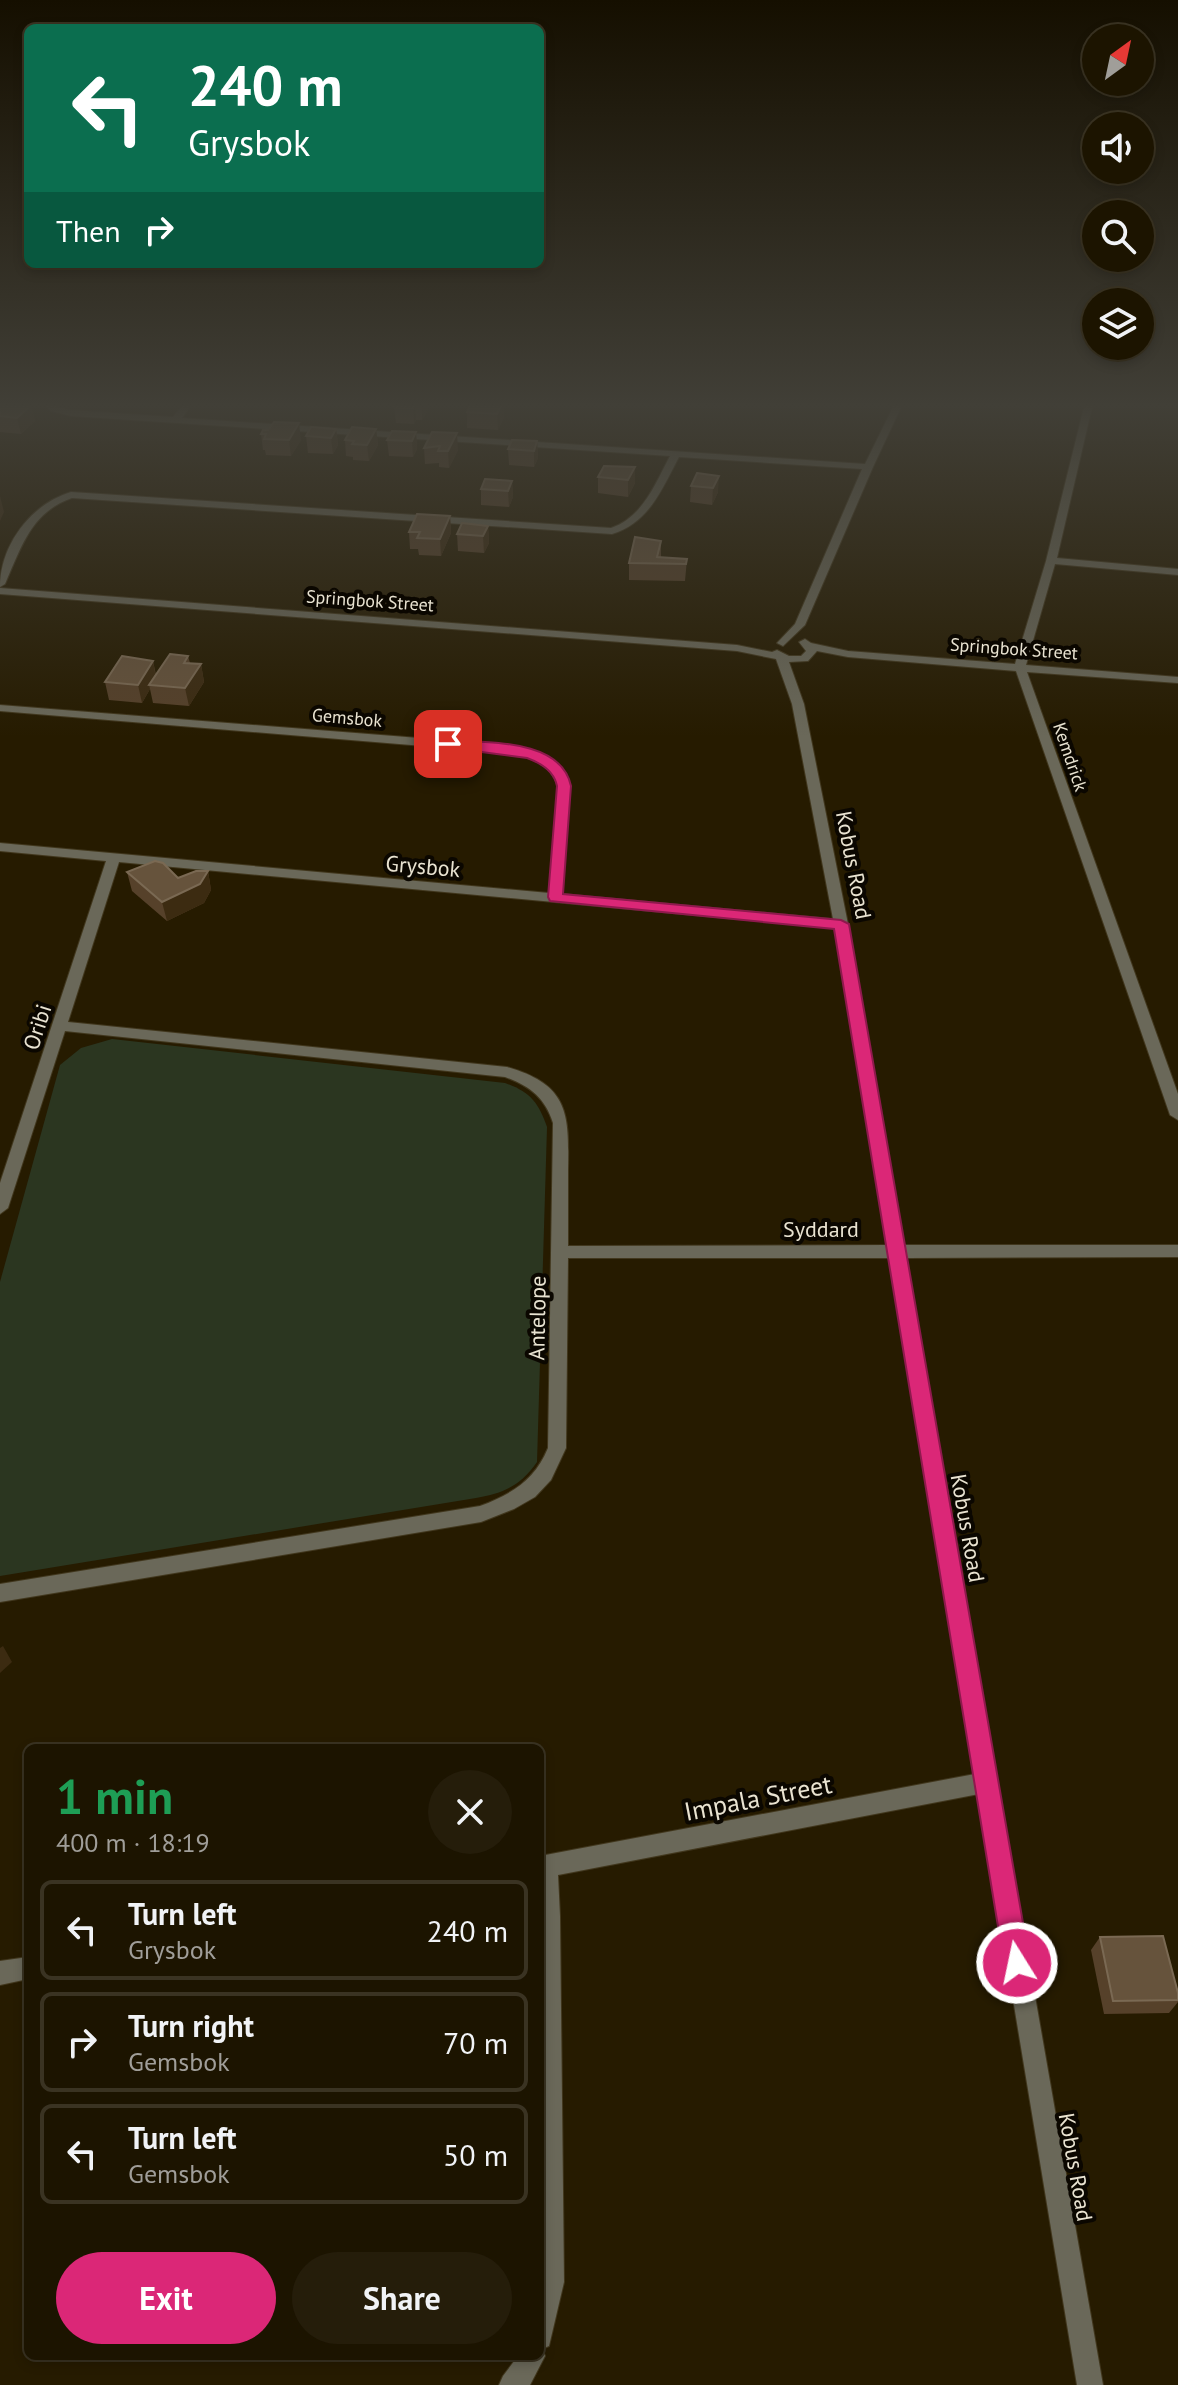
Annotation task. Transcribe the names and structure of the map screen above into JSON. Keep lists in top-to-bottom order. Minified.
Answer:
{"streets":{"street":["Springbok Street","Gemsbok","Kemdrick","Kobus Road","Grysbok","Oribi","Syddard","Antelope","Impala Street"]},"crossings":[["Springbok Street","Kemdrick"],["Springbok Street","Kobus Road"],["Gemsbok","Grysbok"],["Kobus Road","Grysbok"],["Kobus Road","Syddard"],["Kobus Road","Impala Street"],["Grysbok","Oribi"],["Oribi","Antelope"],["Syddard","Antelope"]],"north":"top right","page":{"turn":["240 m","Grysbok"],"then":"Then","heading":["1 min","400 m · 18:19"],"list":[{"name":"Turn left","note":"Grysbok","value":"240 m"},{"name":"Turn right","note":"Gemsbok","value":"70 m"},{"name":"Turn left","note":"Gemsbok","value":"50 m"}],"buttons":["Exit","Share"]}}
